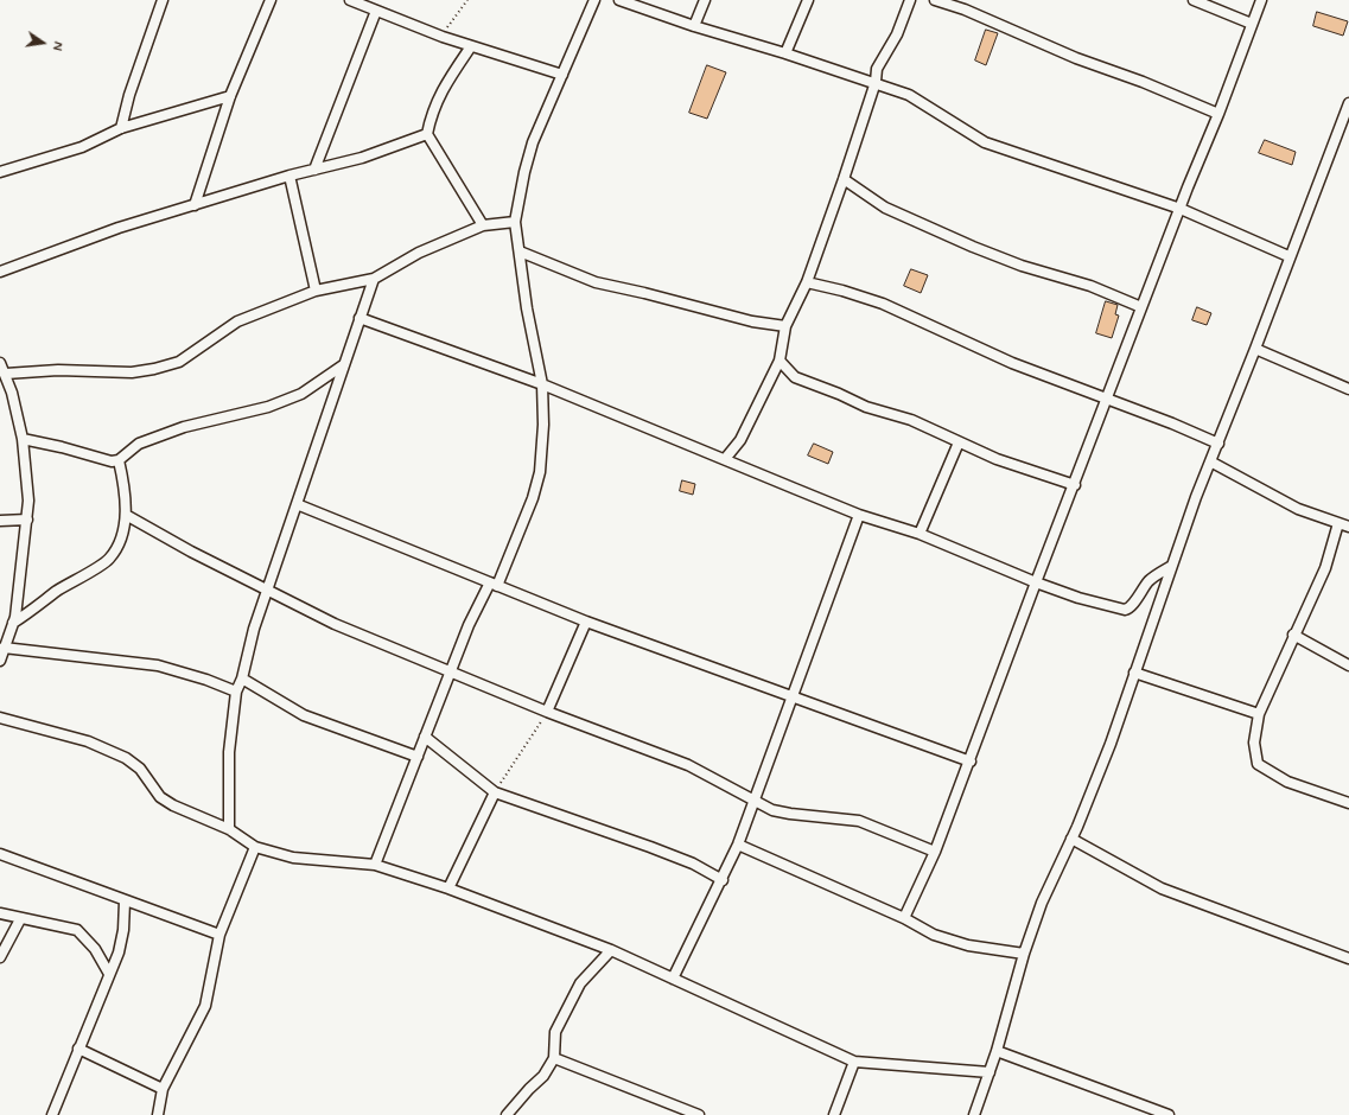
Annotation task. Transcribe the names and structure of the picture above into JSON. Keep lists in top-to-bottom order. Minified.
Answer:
{"north":"right"}
